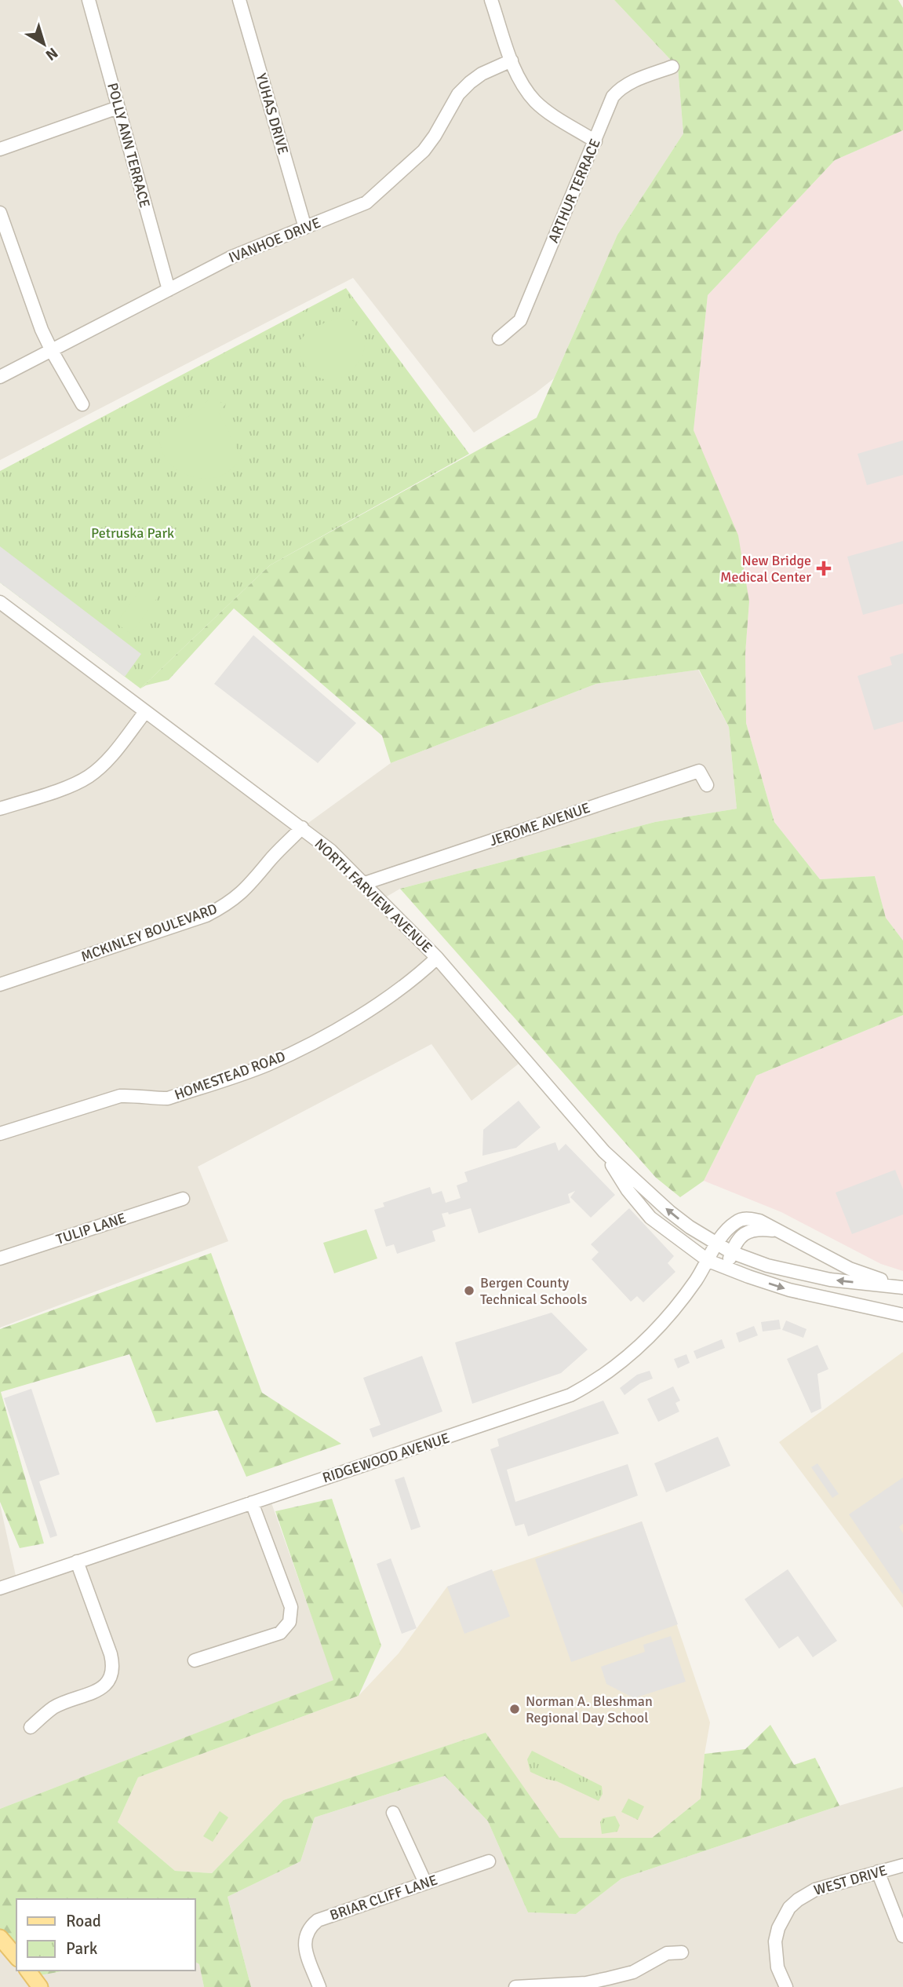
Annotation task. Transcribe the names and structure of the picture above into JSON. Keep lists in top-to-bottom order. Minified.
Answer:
{"streets":{"street":["YUHAS DRIVE","POLLY ANN TERRACE","ARTHUR TERRACE","IVANHOE DRIVE","JEROME AVENUE","NORTH FARVIEW AVENUE","MCKINLEY BOULEVARD","HOMESTEAD ROAD","TULIP LANE","RIDGEWOOD AVENUE","WEST DRIVE","BRIAR CLIFF LANE"]},"crossings":[["YUHAS DRIVE","IVANHOE DRIVE"],["POLLY ANN TERRACE","IVANHOE DRIVE"],["JEROME AVENUE","NORTH FARVIEW AVENUE"],["NORTH FARVIEW AVENUE","MCKINLEY BOULEVARD"],["NORTH FARVIEW AVENUE","HOMESTEAD ROAD"],["NORTH FARVIEW AVENUE","RIDGEWOOD AVENUE"]],"parks":["Petruska Park"],"places":{"health":["New Bridge Medical Center"],"other":["Bergen County Technical Schools","Norman A. Bleshman Regional Day School"]},"legend":["Road","Park"],"north":"bottom right"}
